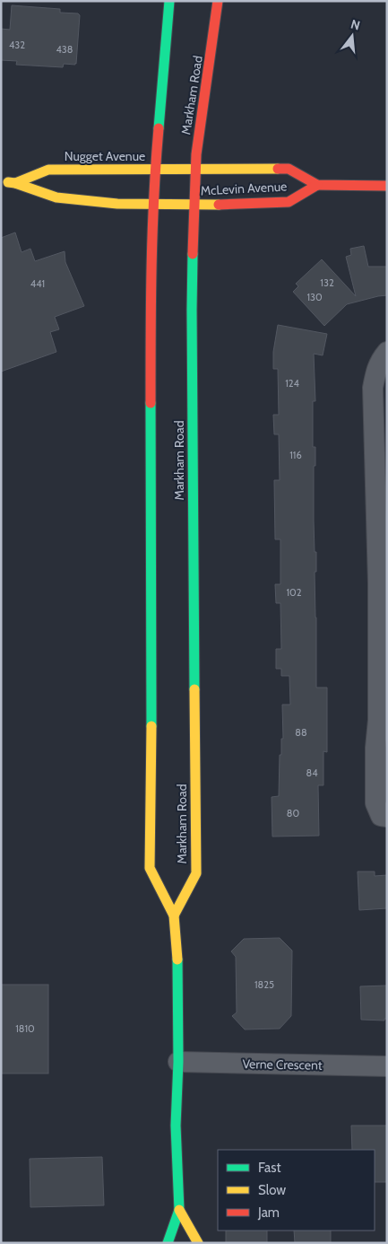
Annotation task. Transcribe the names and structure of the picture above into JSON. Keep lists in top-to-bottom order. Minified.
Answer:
{"streets":{"main road":["Markham Road","Nugget Avenue","McLevin Avenue"],"street":["Verne Crescent"]},"crossings":[["Markham Road","Nugget Avenue"],["Markham Road","McLevin Avenue"],["Nugget Avenue","McLevin Avenue"]],"house_numbers":["432","438","132","441","130","124","116","102","88","84","80","1825","1810"],"legend":["Fast","Slow","Jam"],"north":"top"}
